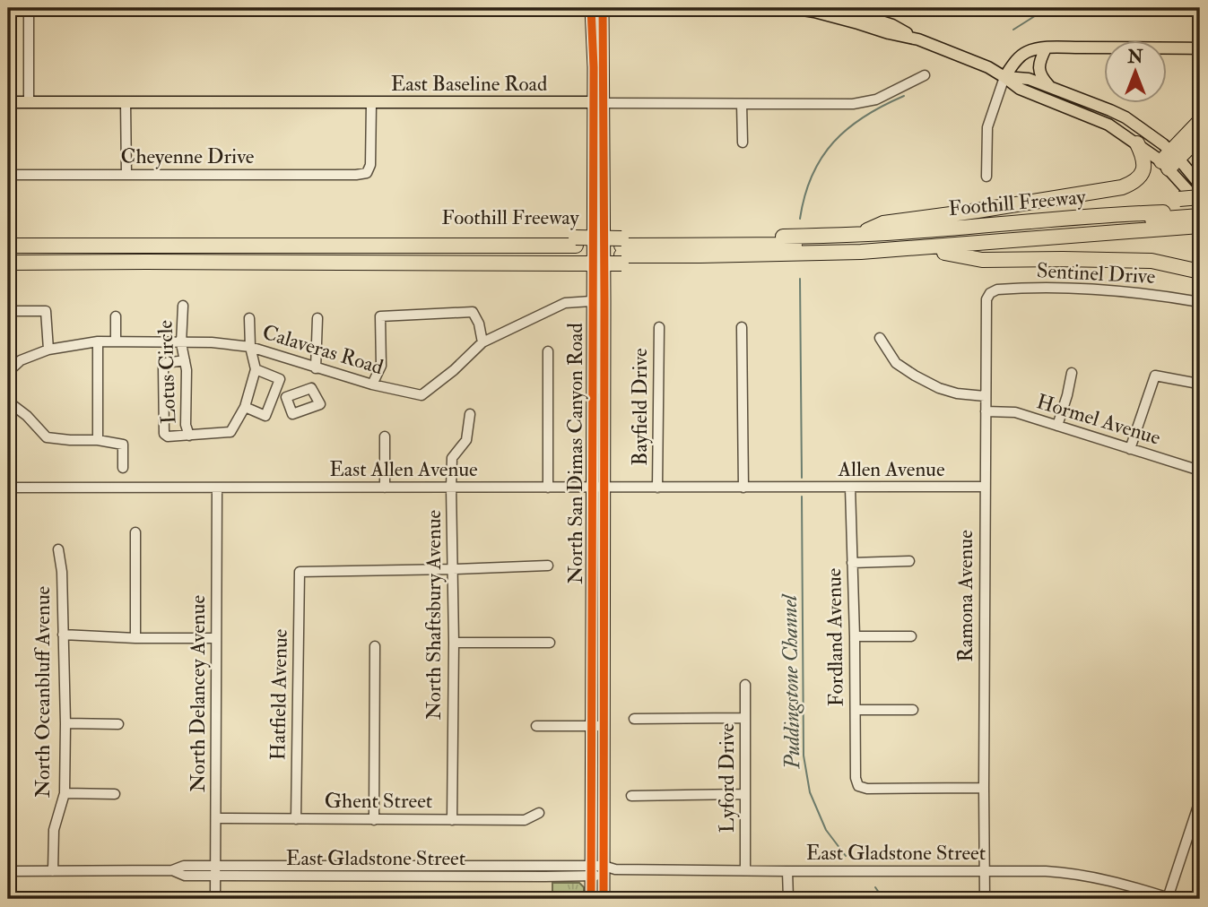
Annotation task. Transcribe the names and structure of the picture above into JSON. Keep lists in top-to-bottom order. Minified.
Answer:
{"streets":{"highway":["Foothill Freeway"],"main road":["East Baseline Road","North San Dimas Canyon Road"],"street":["Cheyenne Drive","Sentinel Drive","Calaveras Road","Lotus Circle","Bayfield Drive","Hormel Avenue","East Allen Avenue","Allen Avenue","Ramona Avenue","North Shaftsbury Avenue","Fordland Avenue","North Oceanbluff Avenue","North Delancey Avenue","Hatfield Avenue","Lyford Drive","Ghent Street","East Gladstone Street"]},"crossings":[["East Baseline Road","Cheyenne Drive"],["East Baseline Road","North San Dimas Canyon Road"],["Sentinel Drive","Ramona Avenue"],["Calaveras Road","Lotus Circle"],["Calaveras Road","North San Dimas Canyon Road"],["Bayfield Drive","East Allen Avenue"],["Hormel Avenue","Ramona Avenue"],["North San Dimas Canyon Road","East Allen Avenue"],["North San Dimas Canyon Road","East Gladstone Street"],["East Allen Avenue","Allen Avenue"],["East Allen Avenue","North Shaftsbury Avenue"],["East Allen Avenue","North Delancey Avenue"],["Allen Avenue","Ramona Avenue"],["Allen Avenue","Fordland Avenue"],["Ramona Avenue","Fordland Avenue"],["Ramona Avenue","East Gladstone Street"],["North Shaftsbury Avenue","Hatfield Avenue"],["North Shaftsbury Avenue","Ghent Street"],["North Oceanbluff Avenue","East Gladstone Street"],["North Delancey Avenue","Ghent Street"],["North Delancey Avenue","East Gladstone Street"],["Hatfield Avenue","Ghent Street"],["Lyford Drive","East Gladstone Street"]],"water":["Puddingstone Channel"],"north":"top"}
